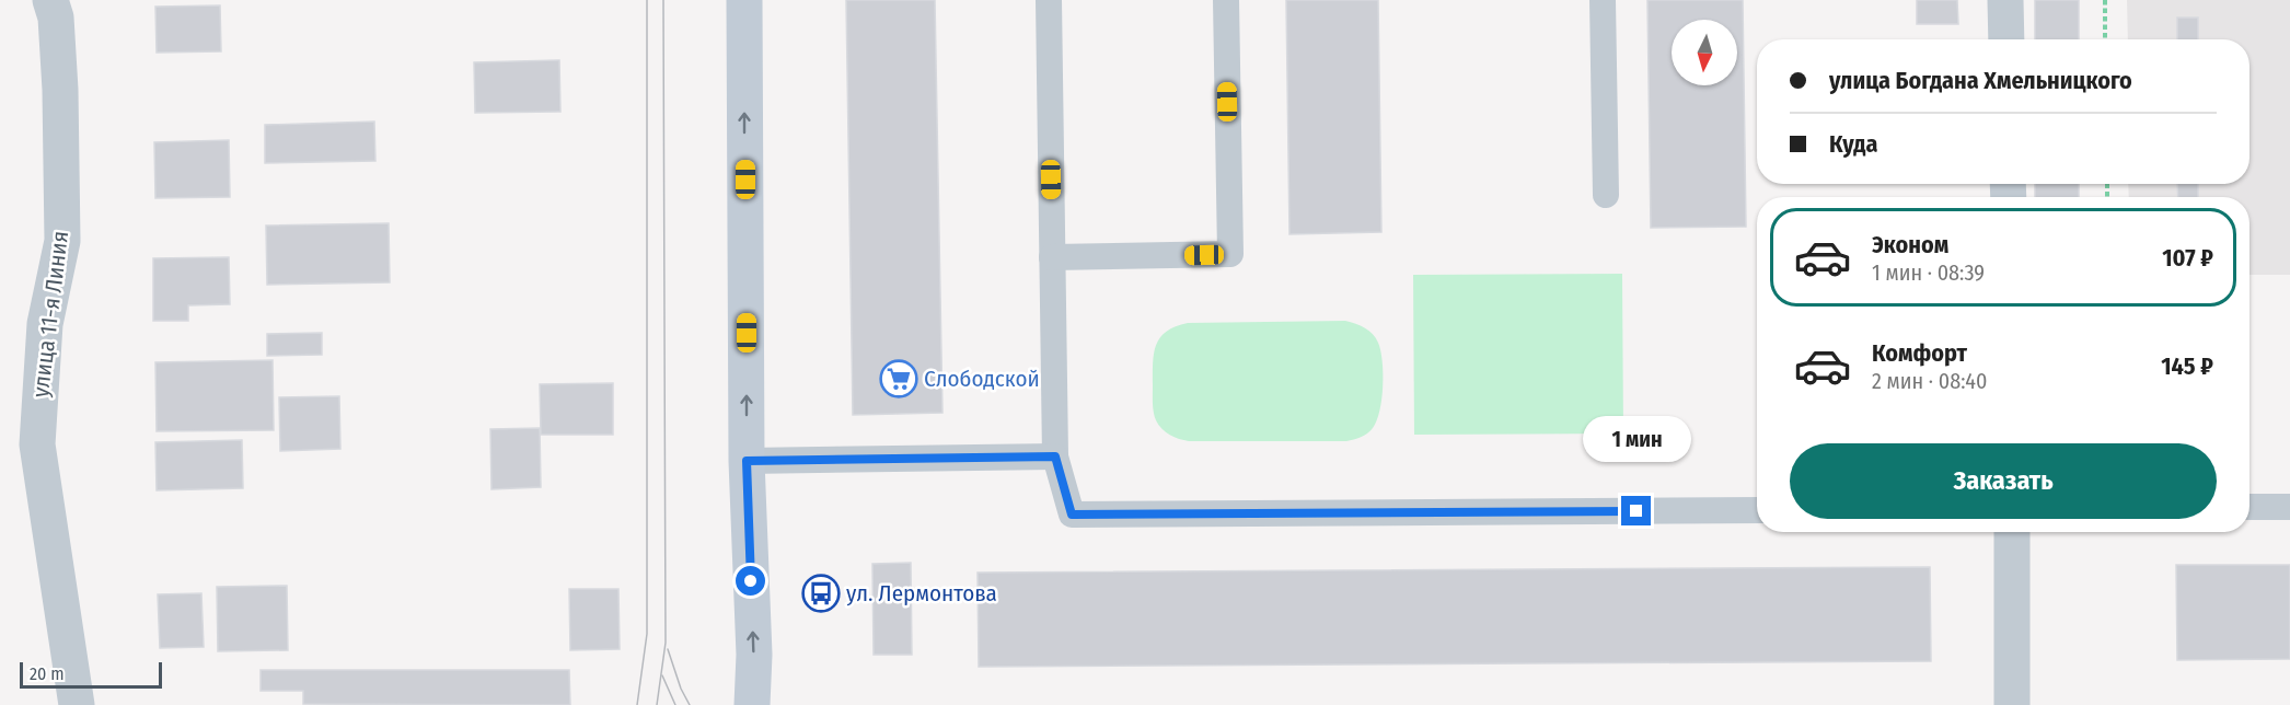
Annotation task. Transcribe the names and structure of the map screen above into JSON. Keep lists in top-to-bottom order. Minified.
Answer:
{"streets":{"street":["улица 11-я Линия"]},"places":{"supermarket":["Слободской"],"bus stop":["ул. Лермонтова"]},"scale_bar":"20 m","north":"bottom","page":{"banner":["улица Богдана Хмельницкого","Куда"],"list":[{"name":"Эконом","note":"1 мин · 08:39","value":"107 ₽"},{"name":"Комфорт","note":"2 мин · 08:40","value":"145 ₽"}],"bubble":"1 мин","buttons":"Заказать","scale":"20 m"}}
